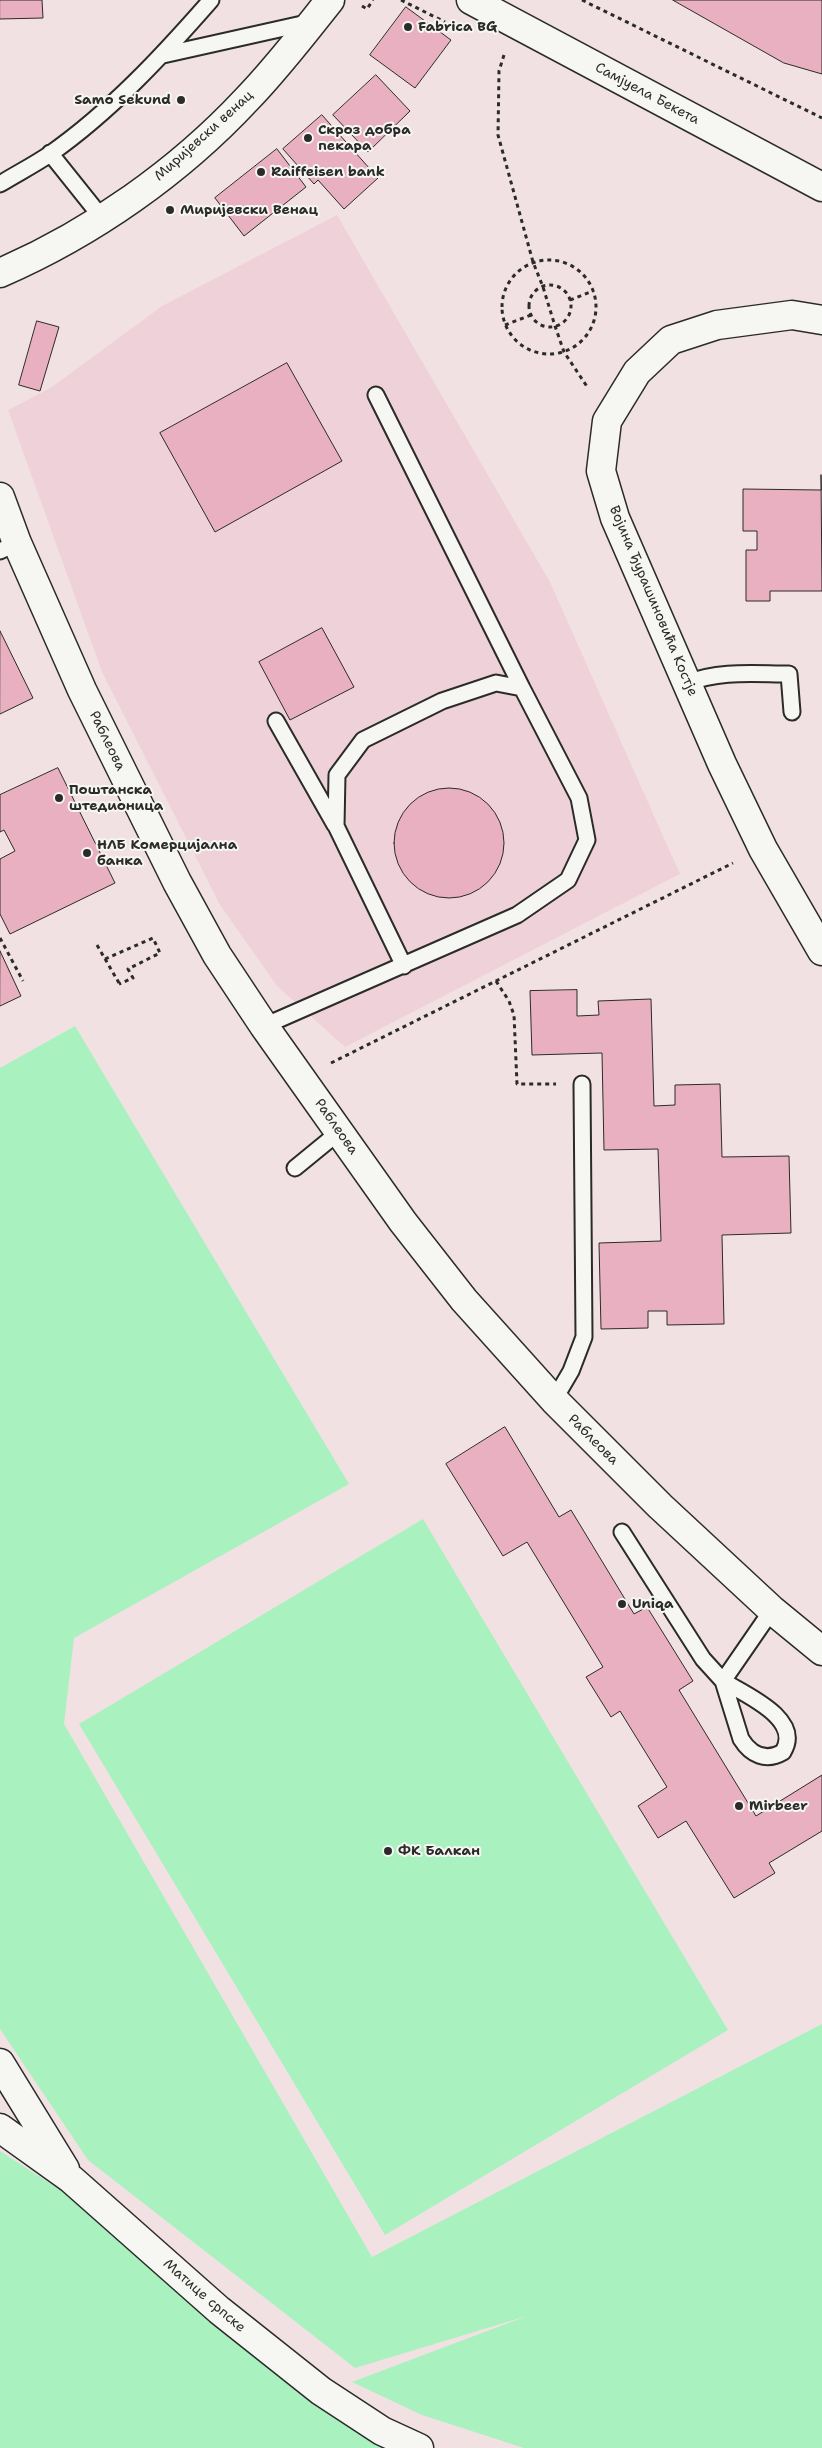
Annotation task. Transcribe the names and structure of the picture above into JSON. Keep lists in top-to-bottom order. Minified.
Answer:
{"streets":{"street":["Самјуела Бекета","Миријевски венац","Војина Ђурашиновића Костје","Раблеова","Матице српске"]},"places":["Fabrica BG","Samo Sekund","Скроз добра пекара","Raiffeisen bank","Миријевски Венац","Поштанска штедионица","НЛБ Комерцијална банка","Uniqa","Mirbeer","ФК Балкан"]}
